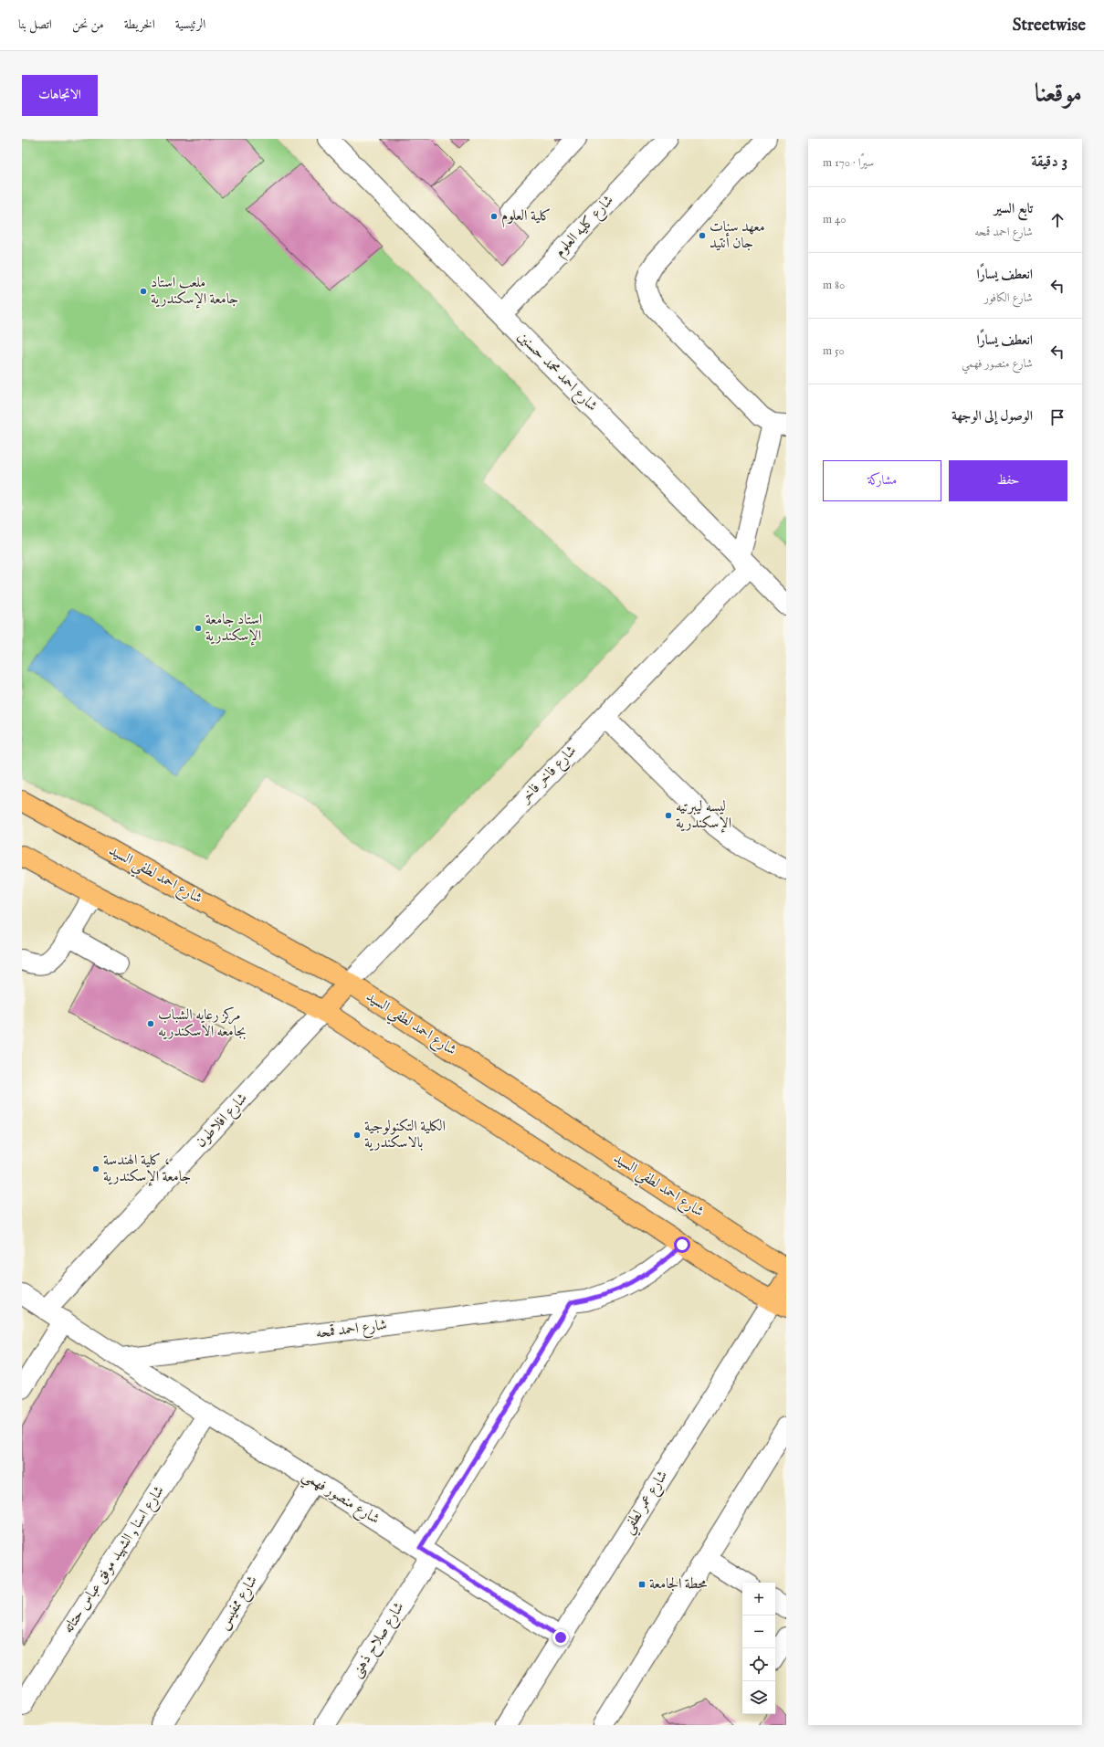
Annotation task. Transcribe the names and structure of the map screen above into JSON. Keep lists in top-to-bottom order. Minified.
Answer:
{"streets":{"main road":["شارع احمد لطفي السيد","شارع عمر لطفي"],"street":["شارع كليه العلوم","شارع احمد محمد حسنين","شارع فاخر فاخر","شارع افلاطون","شارع احمد قمحه","شارع منصور فهمي","شارع اسنا , الشهيد موفق عباس حتاته","شارع ممفيس","شارع صلاح ذهنى"]},"crossings":[["شارع كليه العلوم","شارع احمد محمد حسنين"],["شارع احمد محمد حسنين","شارع فاخر فاخر"],["شارع فاخر فاخر","شارع احمد لطفي السيد"],["شارع احمد قمحه","شارع منصور فهمي"],["شارع احمد قمحه","شارع صلاح ذهنى"],["شارع منصور فهمي","شارع عمر لطفي"],["شارع منصور فهمي","شارع اسنا , الشهيد موفق عباس حتاته"],["شارع منصور فهمي","شارع ممفيس"],["شارع منصور فهمي","شارع صلاح ذهنى"]],"places":{"other":["كلية العلوم","معهد سنات جان أنتيد","ملعب استاد جامعة الإسكندرية","استاد جامعة الإسكندرية","ليسه ليبرتيه الإسكندرية","مركز رعايه الشباب بجامعه الاسكندريه","الكلية التكنولوجية بالاسكندرية","كلية الهندسة ، جامعة الإسكندرية"],"transit":["محطة الجامعة"]},"page":{"header":"Streetwise","nav":["الرئيسية","الخريطة","من نحن","اتصل بنا"],"title":"موقعنا","buttons":["الاتجاهات",["حفظ","مشاركة"]],"heading":["3 دقيقة","سيرًا · 170 m"],"list":[["تابع السير","شارع احمد قمحه","40 m"],["انعطف يسارًا","شارع الكافور","80 m"],["انعطف يسارًا","شارع منصور فهمي","50 m"],"الوصول إلى الوجهة"],"map_buttons":["+","−"]}}
